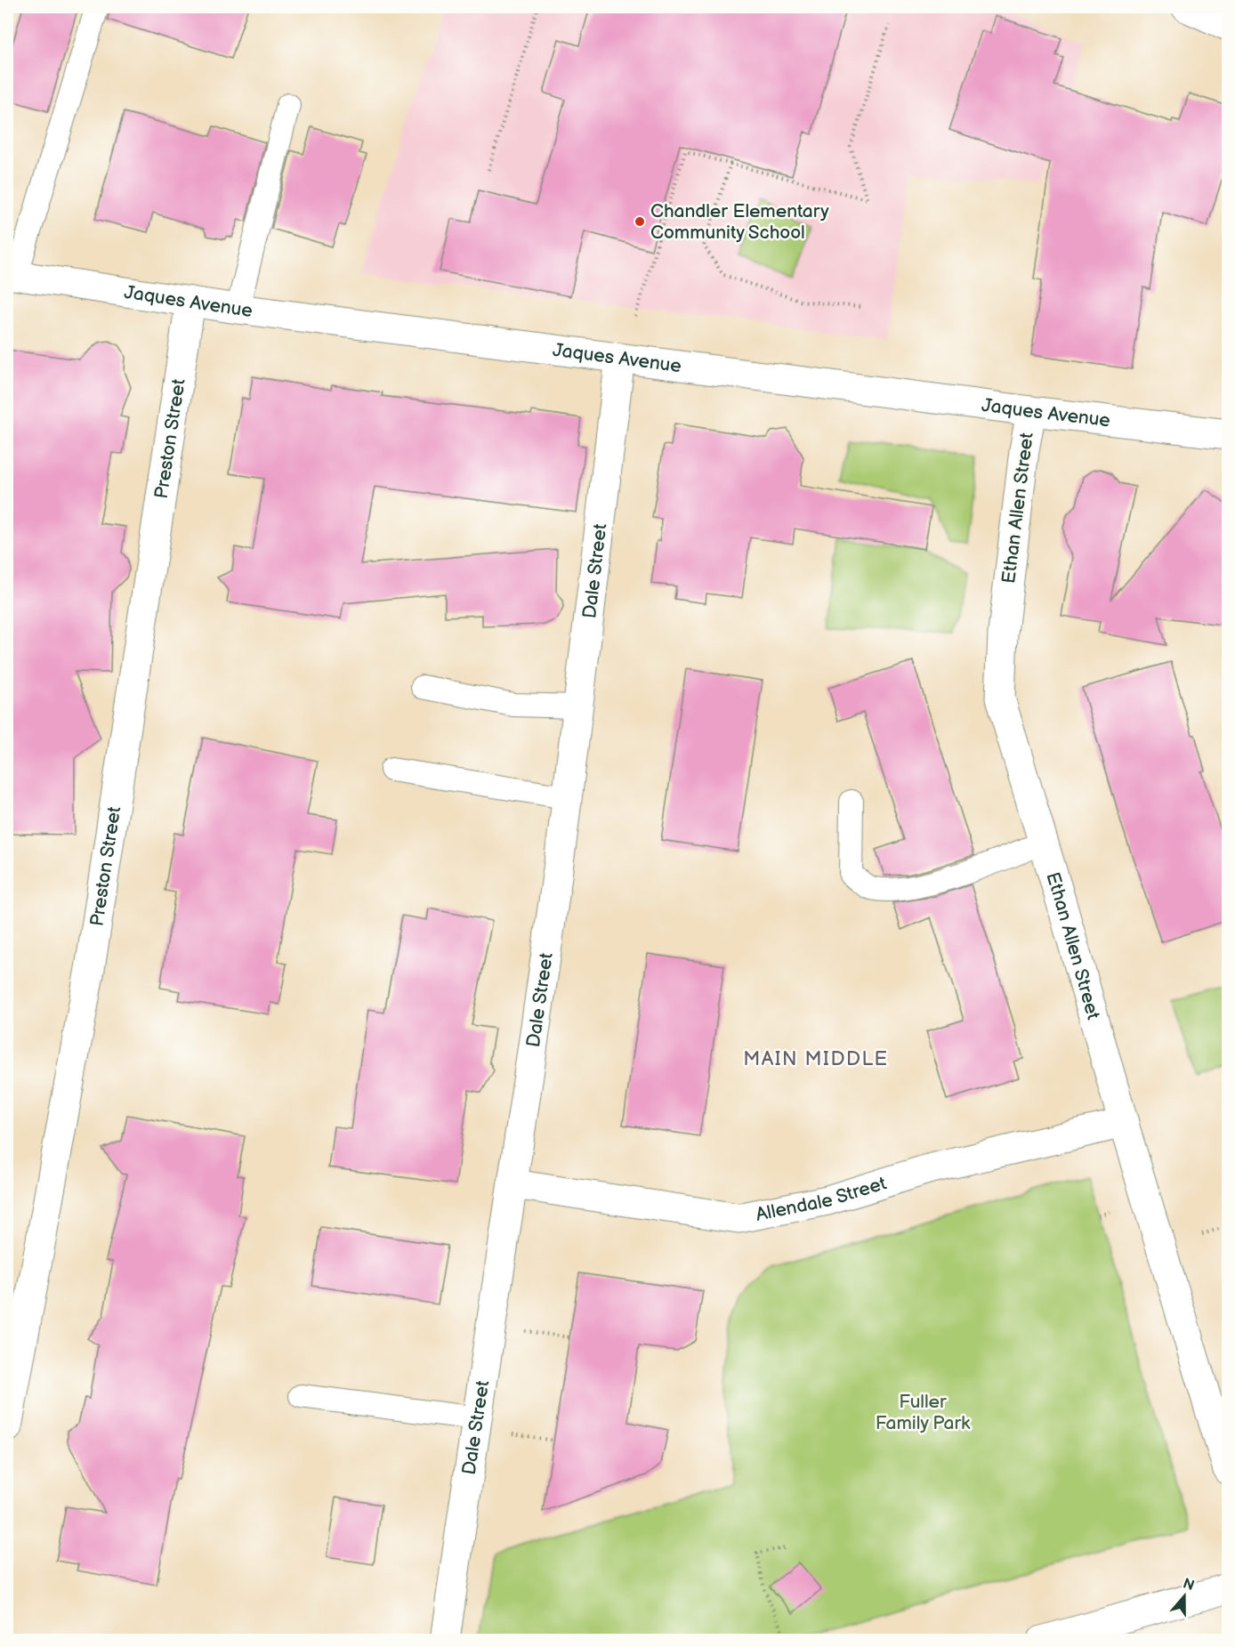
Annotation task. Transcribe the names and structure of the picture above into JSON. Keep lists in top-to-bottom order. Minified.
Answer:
{"streets":{"street":["Jaques Avenue","Preston Street","Ethan Allen Street","Dale Street","Allendale Street"]},"crossings":[["Jaques Avenue","Preston Street"],["Jaques Avenue","Ethan Allen Street"],["Jaques Avenue","Dale Street"],["Ethan Allen Street","Allendale Street"],["Dale Street","Allendale Street"]],"districts":["MAIN MIDDLE"],"parks":["Fuller Family Park"],"places":["Chandler Elementary Community School"],"north":"top"}
